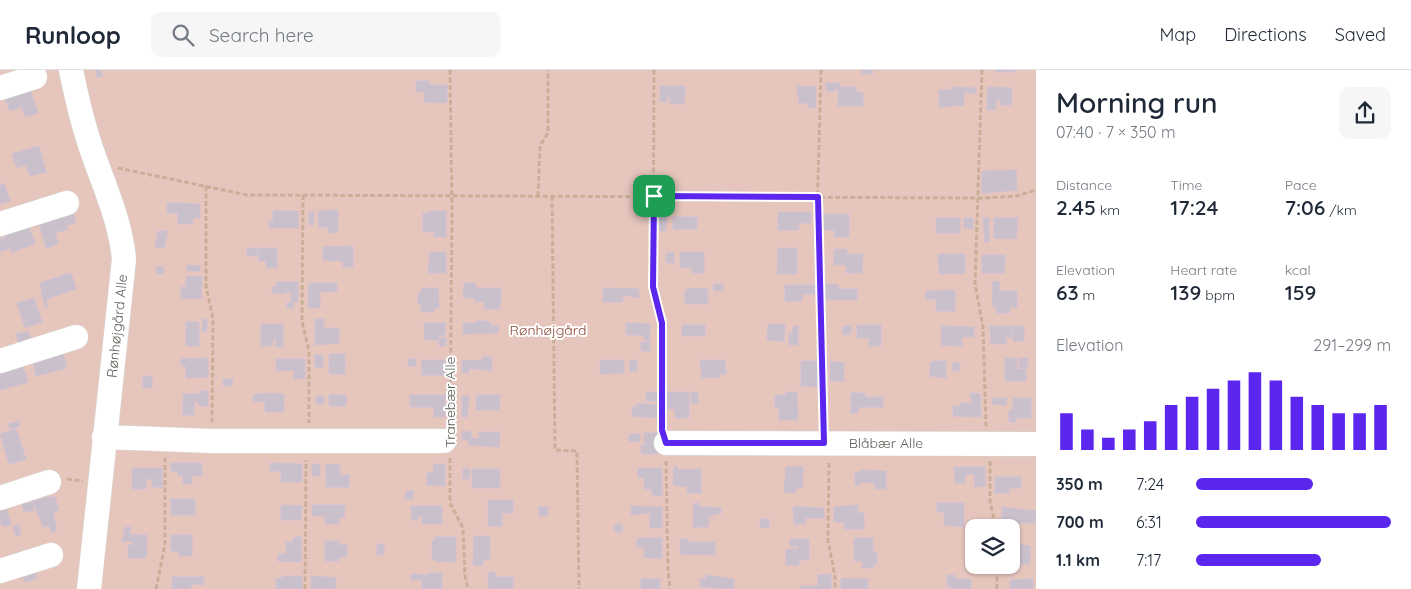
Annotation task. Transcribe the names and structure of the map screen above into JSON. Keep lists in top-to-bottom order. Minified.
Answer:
{"streets":{"street":["Rønhøjgård Alle","Tranebær Alle","Blåbær Alle"]},"crossings":[["Rønhøjgård Alle","Tranebær Alle"]],"parks":["Rønhøjgård"],"page":{"header":"Runloop","search":"Search here","nav":["Map","Directions","Saved"],"heading":["Morning run","07:40 · 7 × 350 m"],"stats":[["Distance","2.45 km"],["Time","17:24"],["Pace","7:06 /km"],["Elevation","63 m"],["Heart rate","139 bpm"],["kcal","159"]],"chart":["Elevation","291–299 m"],"list":[{"name":"350 m","note":"7:24"},{"name":"700 m","note":"6:31"},{"name":"1.1 km","note":"7:17"}]}}
